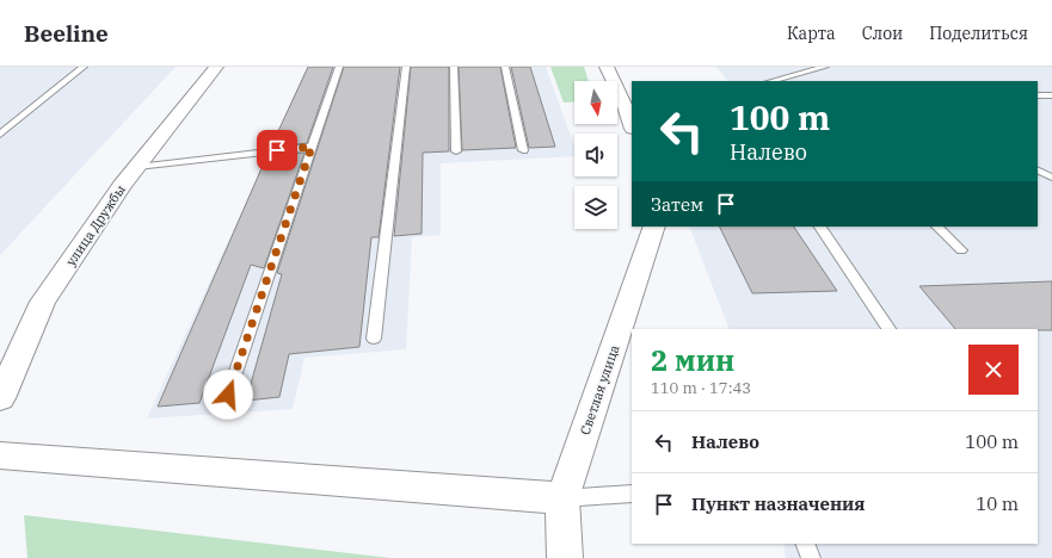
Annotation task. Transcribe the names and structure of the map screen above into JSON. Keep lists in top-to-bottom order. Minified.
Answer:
{"streets":{"street":["улица Дружбы","Светлая улица"]},"north":"bottom","page":{"header":"Beeline","nav":["Карта","Слои","Поделиться"],"turn":["100 m","Налево"],"then":"Затем","heading":["2 мин","110 m · 17:43"],"list":[{"name":"Налево","value":"100 m"},{"name":"Пункт назначения","value":"10 m"}]}}
